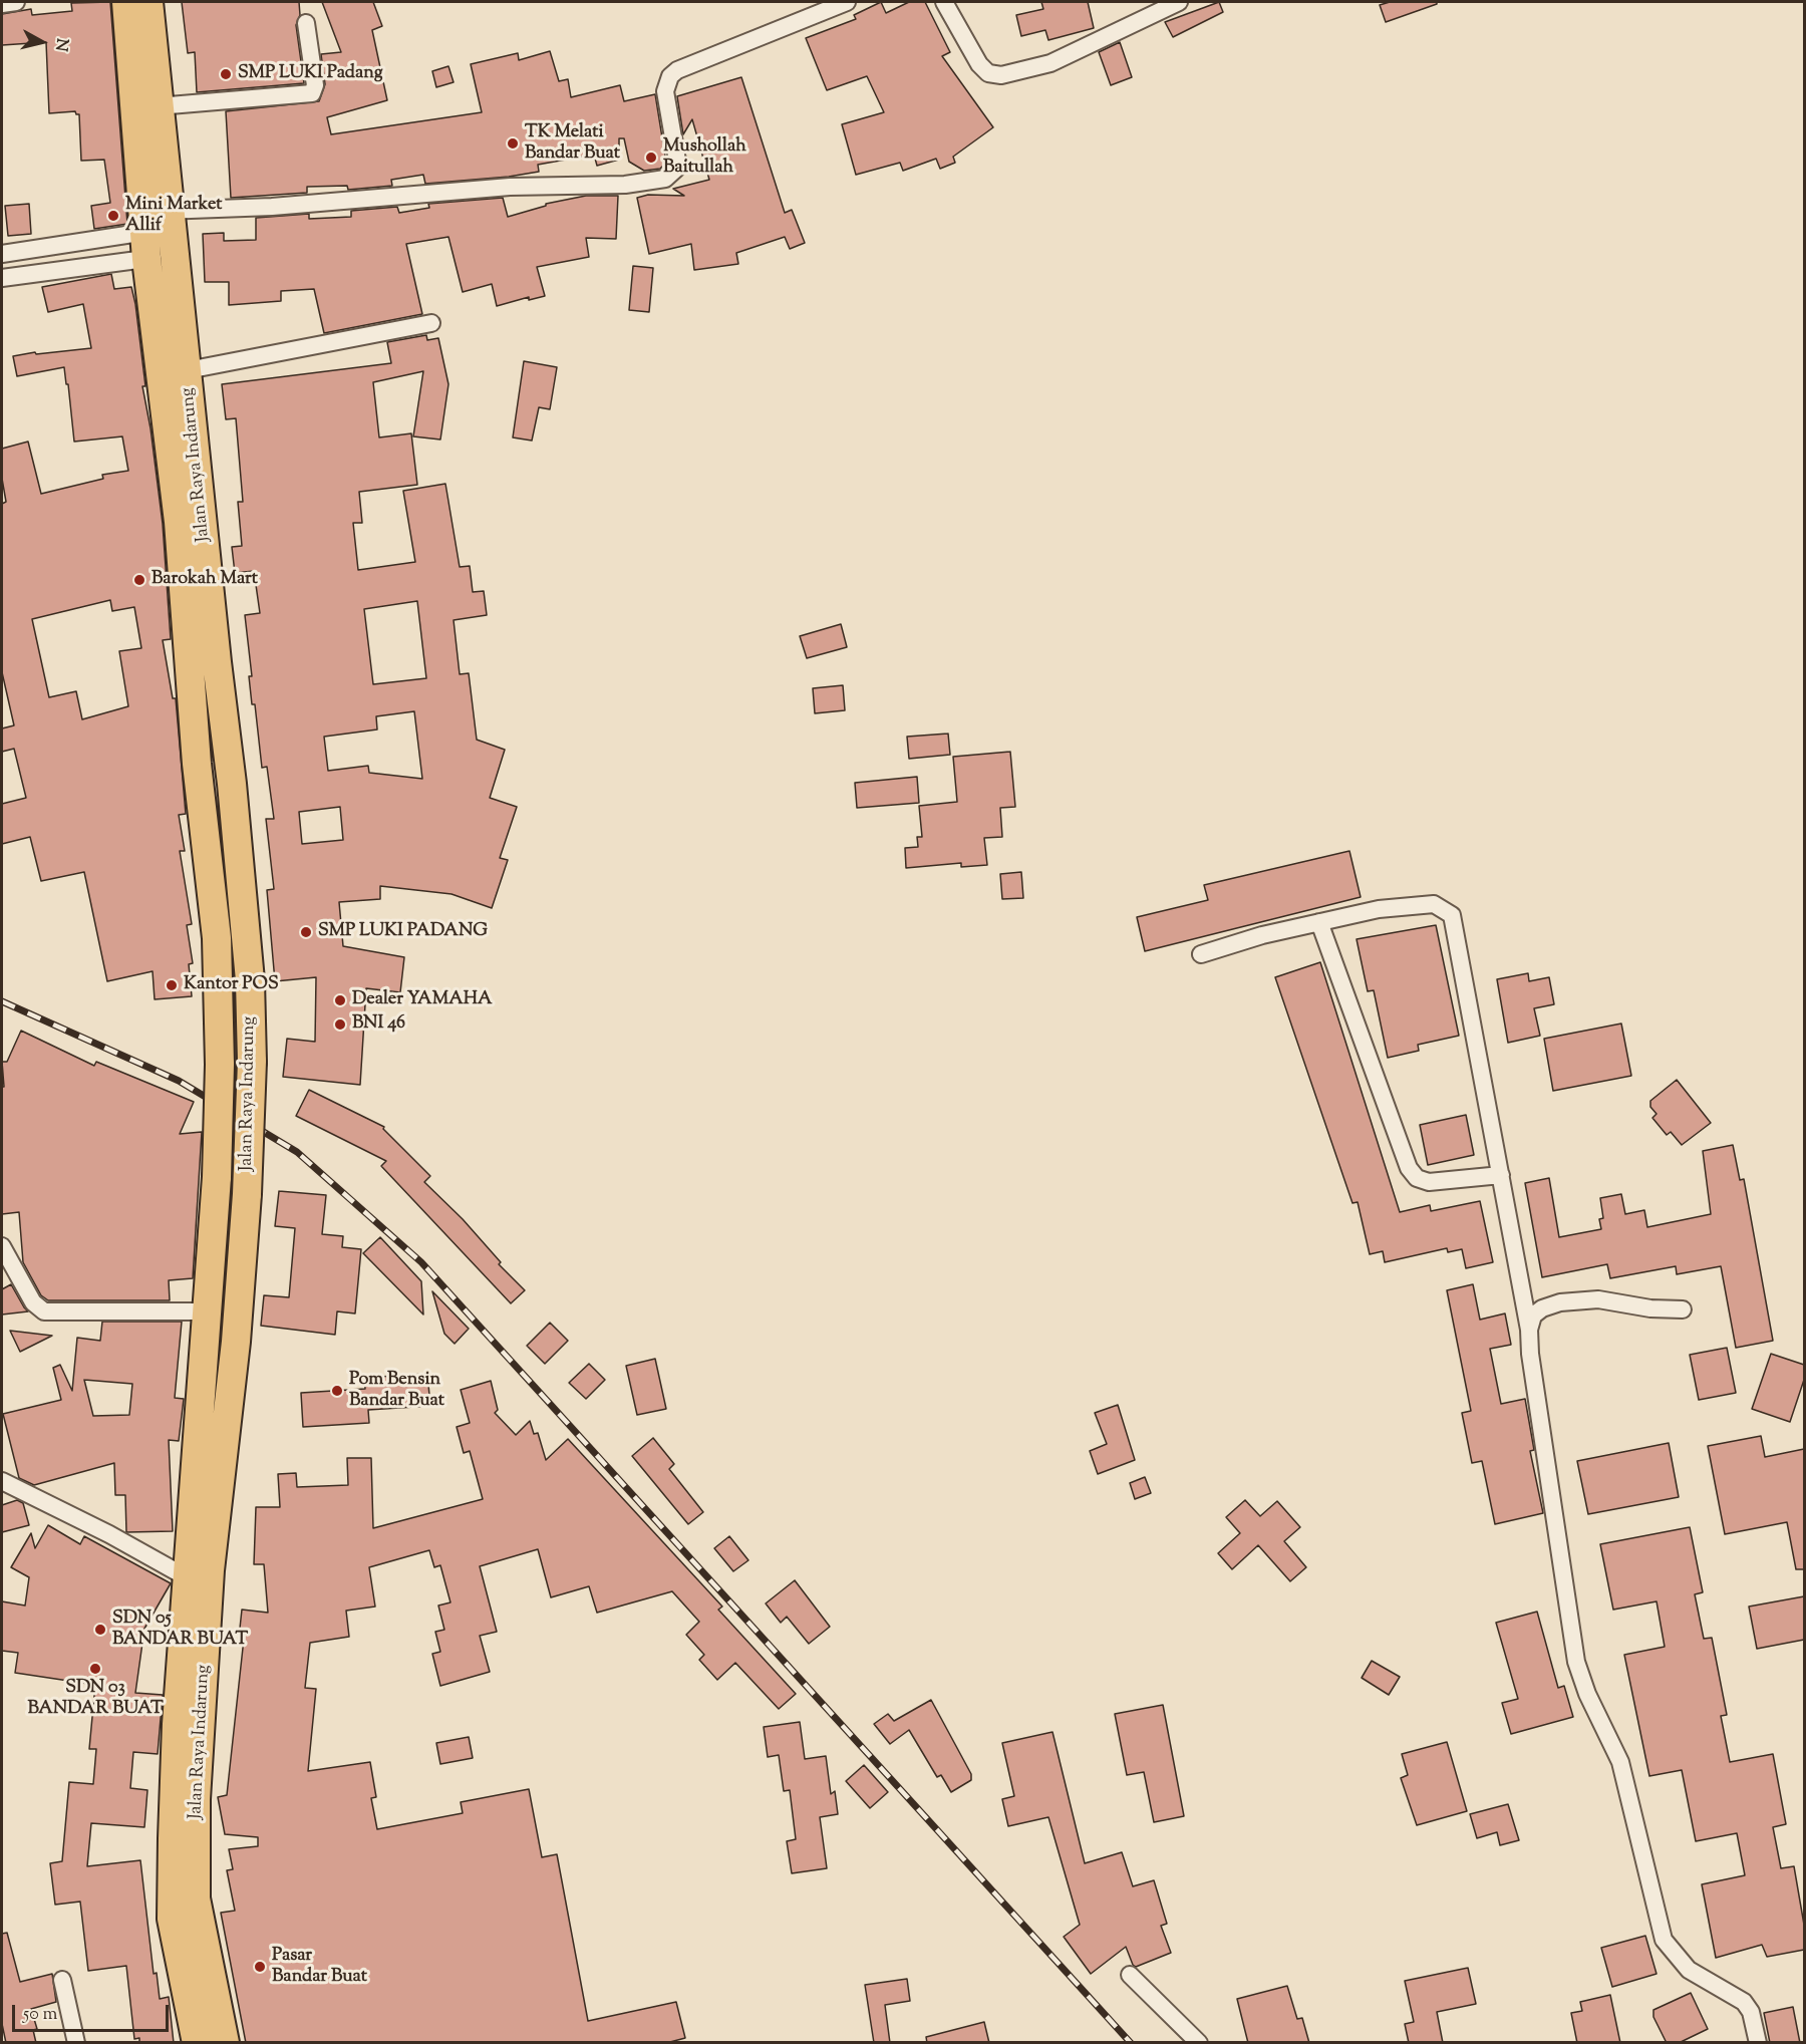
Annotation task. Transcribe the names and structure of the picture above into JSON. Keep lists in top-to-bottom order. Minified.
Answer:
{"streets":{"highway":["Jalan Raya Indarung"]},"places":["SMP LUKI Padang","TK Melati Bandar Buat","Mushollah Baitullah","Mini Market Allif","Barokah Mart","SMP LUKI PADANG","Kantor POS","Dealer YAMAHA","BNI 46","Pom Bensin Bandar Buat","SDN 05 BANDAR BUAT","SDN 03 BANDAR BUAT","Pasar Bandar Buat"],"scale_bar":"50 m","north":"right"}
